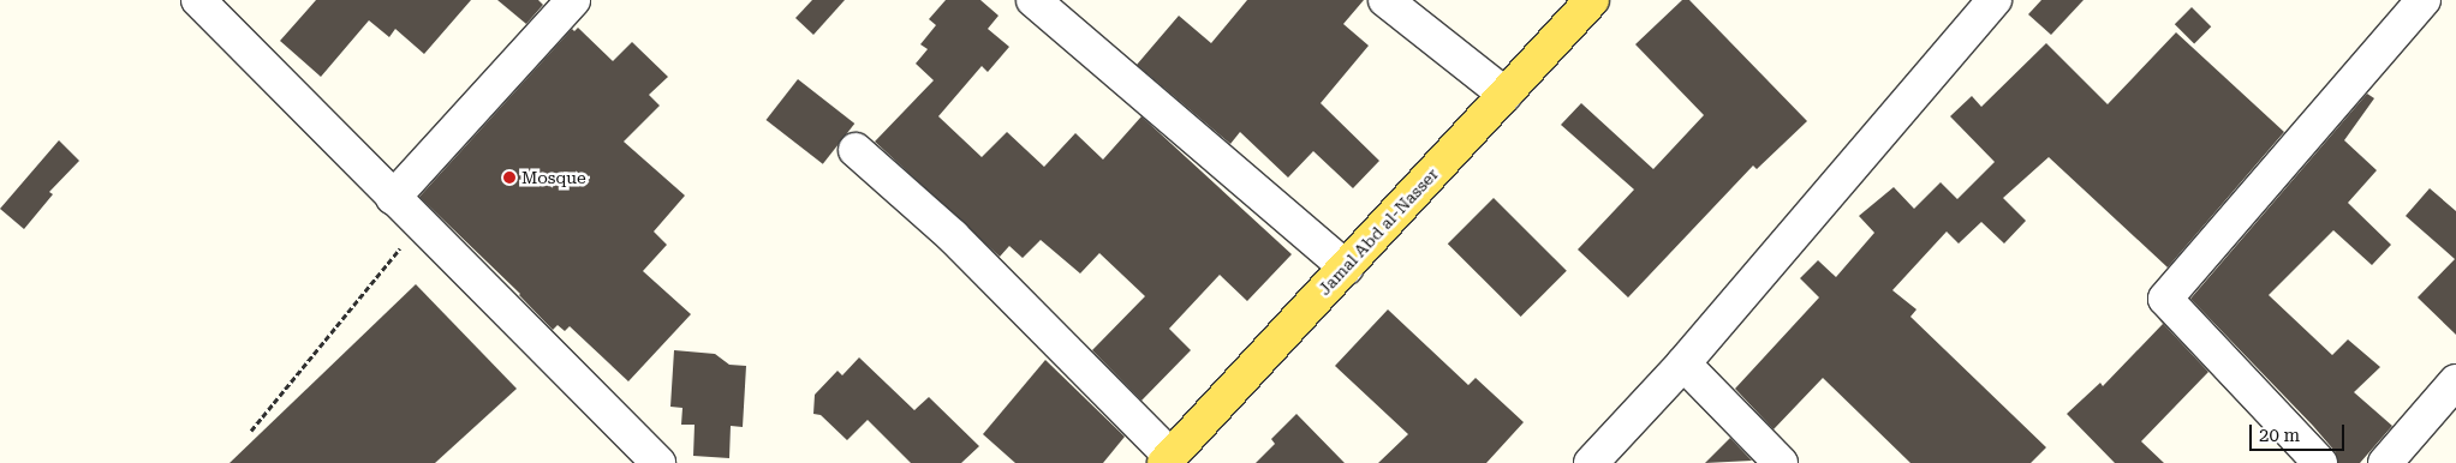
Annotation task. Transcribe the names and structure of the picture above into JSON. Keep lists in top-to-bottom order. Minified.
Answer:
{"streets":{"main road":["Jamal Abd al-Nasser"]},"places":["Mosque"],"scale_bar":"20 m"}
